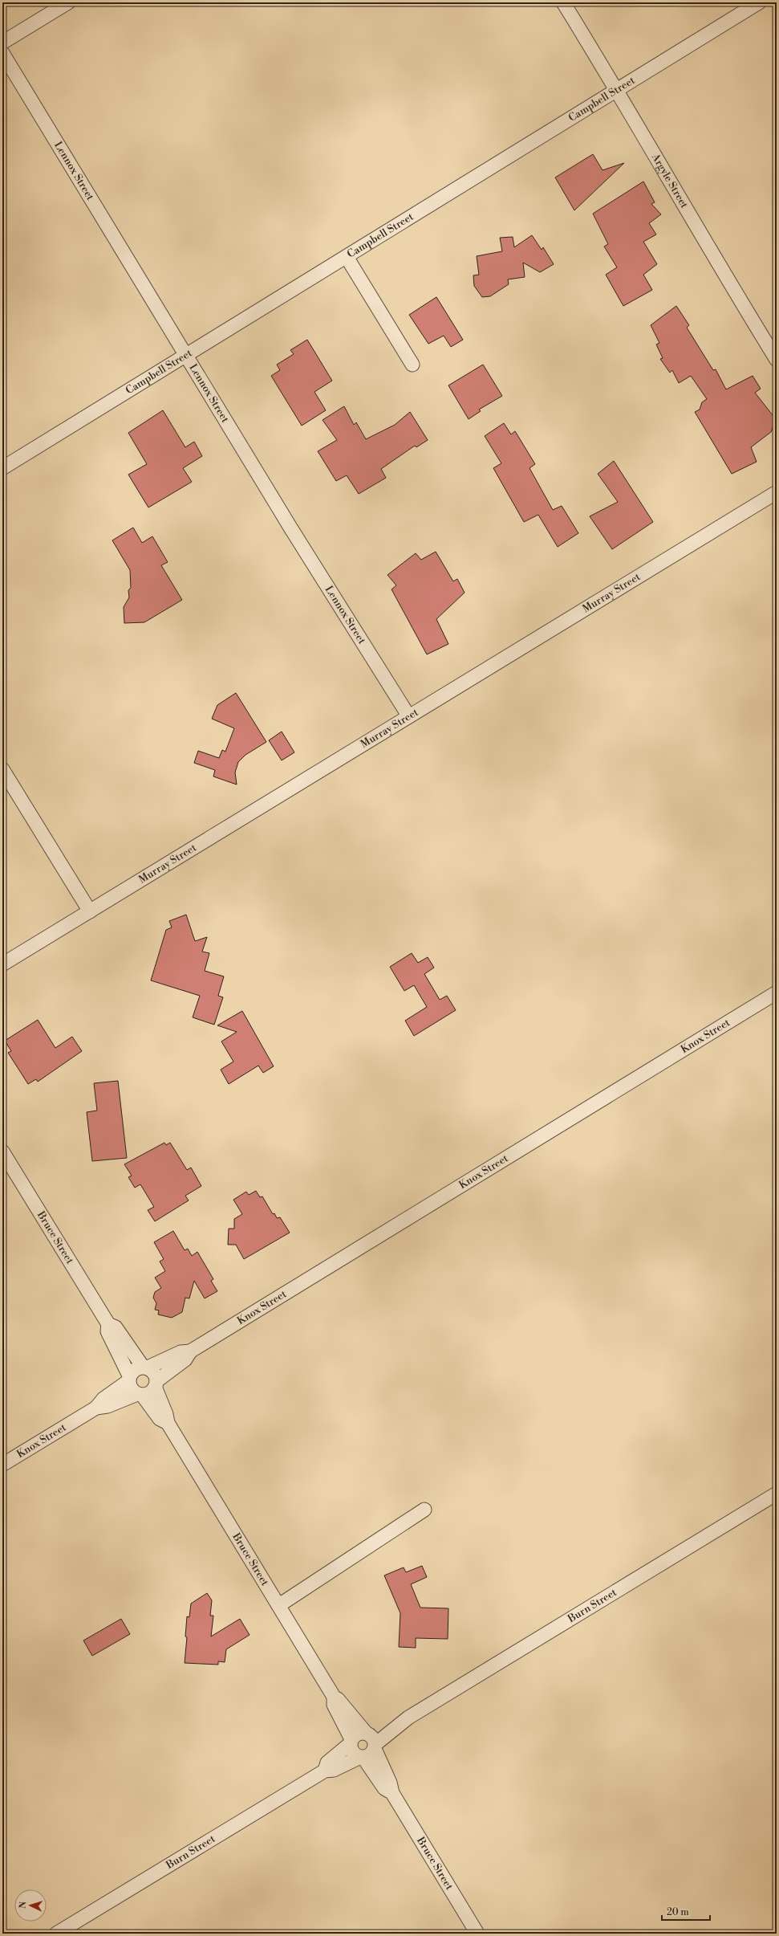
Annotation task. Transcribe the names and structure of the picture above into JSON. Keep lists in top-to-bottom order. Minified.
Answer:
{"streets":{"street":["Campbell Street","Lennox Street","Argyle Street","Murray Street","Knox Street","Bruce Street","Burn Street"]},"crossings":[["Campbell Street","Lennox Street"],["Campbell Street","Argyle Street"],["Lennox Street","Murray Street"],["Knox Street","Bruce Street"],["Bruce Street","Burn Street"]],"scale_bar":"20 m","north":"left"}
